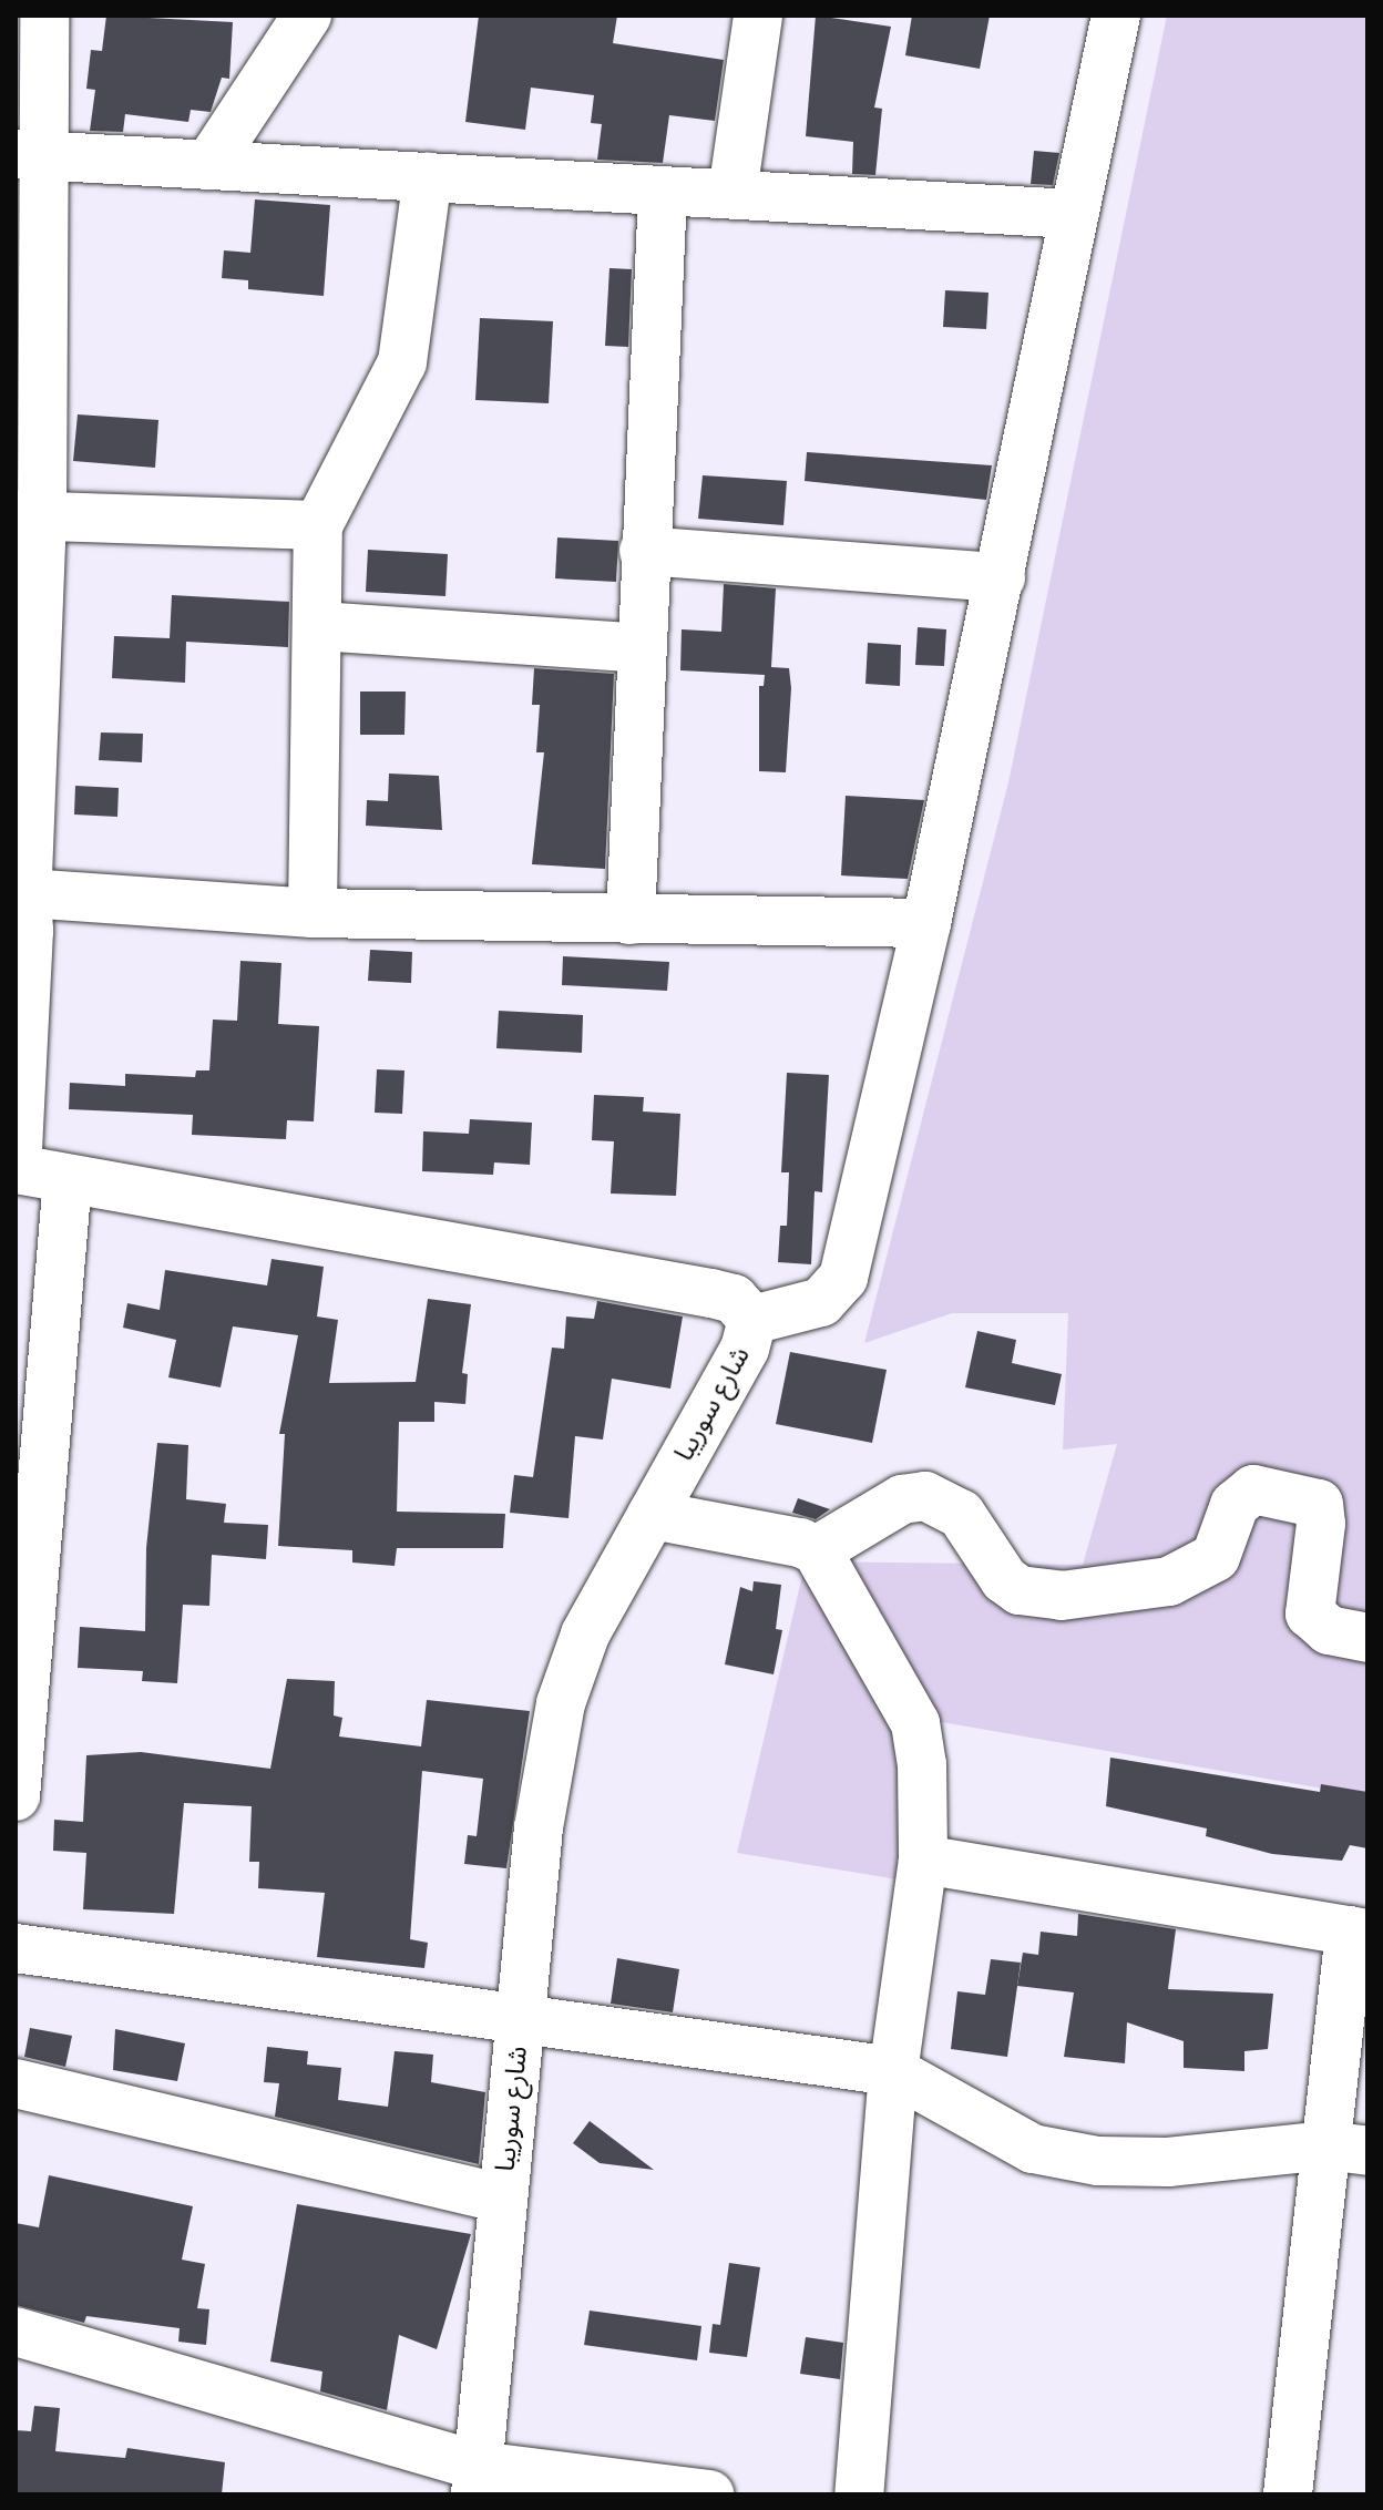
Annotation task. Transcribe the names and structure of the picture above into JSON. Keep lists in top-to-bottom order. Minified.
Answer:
{"streets":{"street":["شارع سوريبا"]}}
